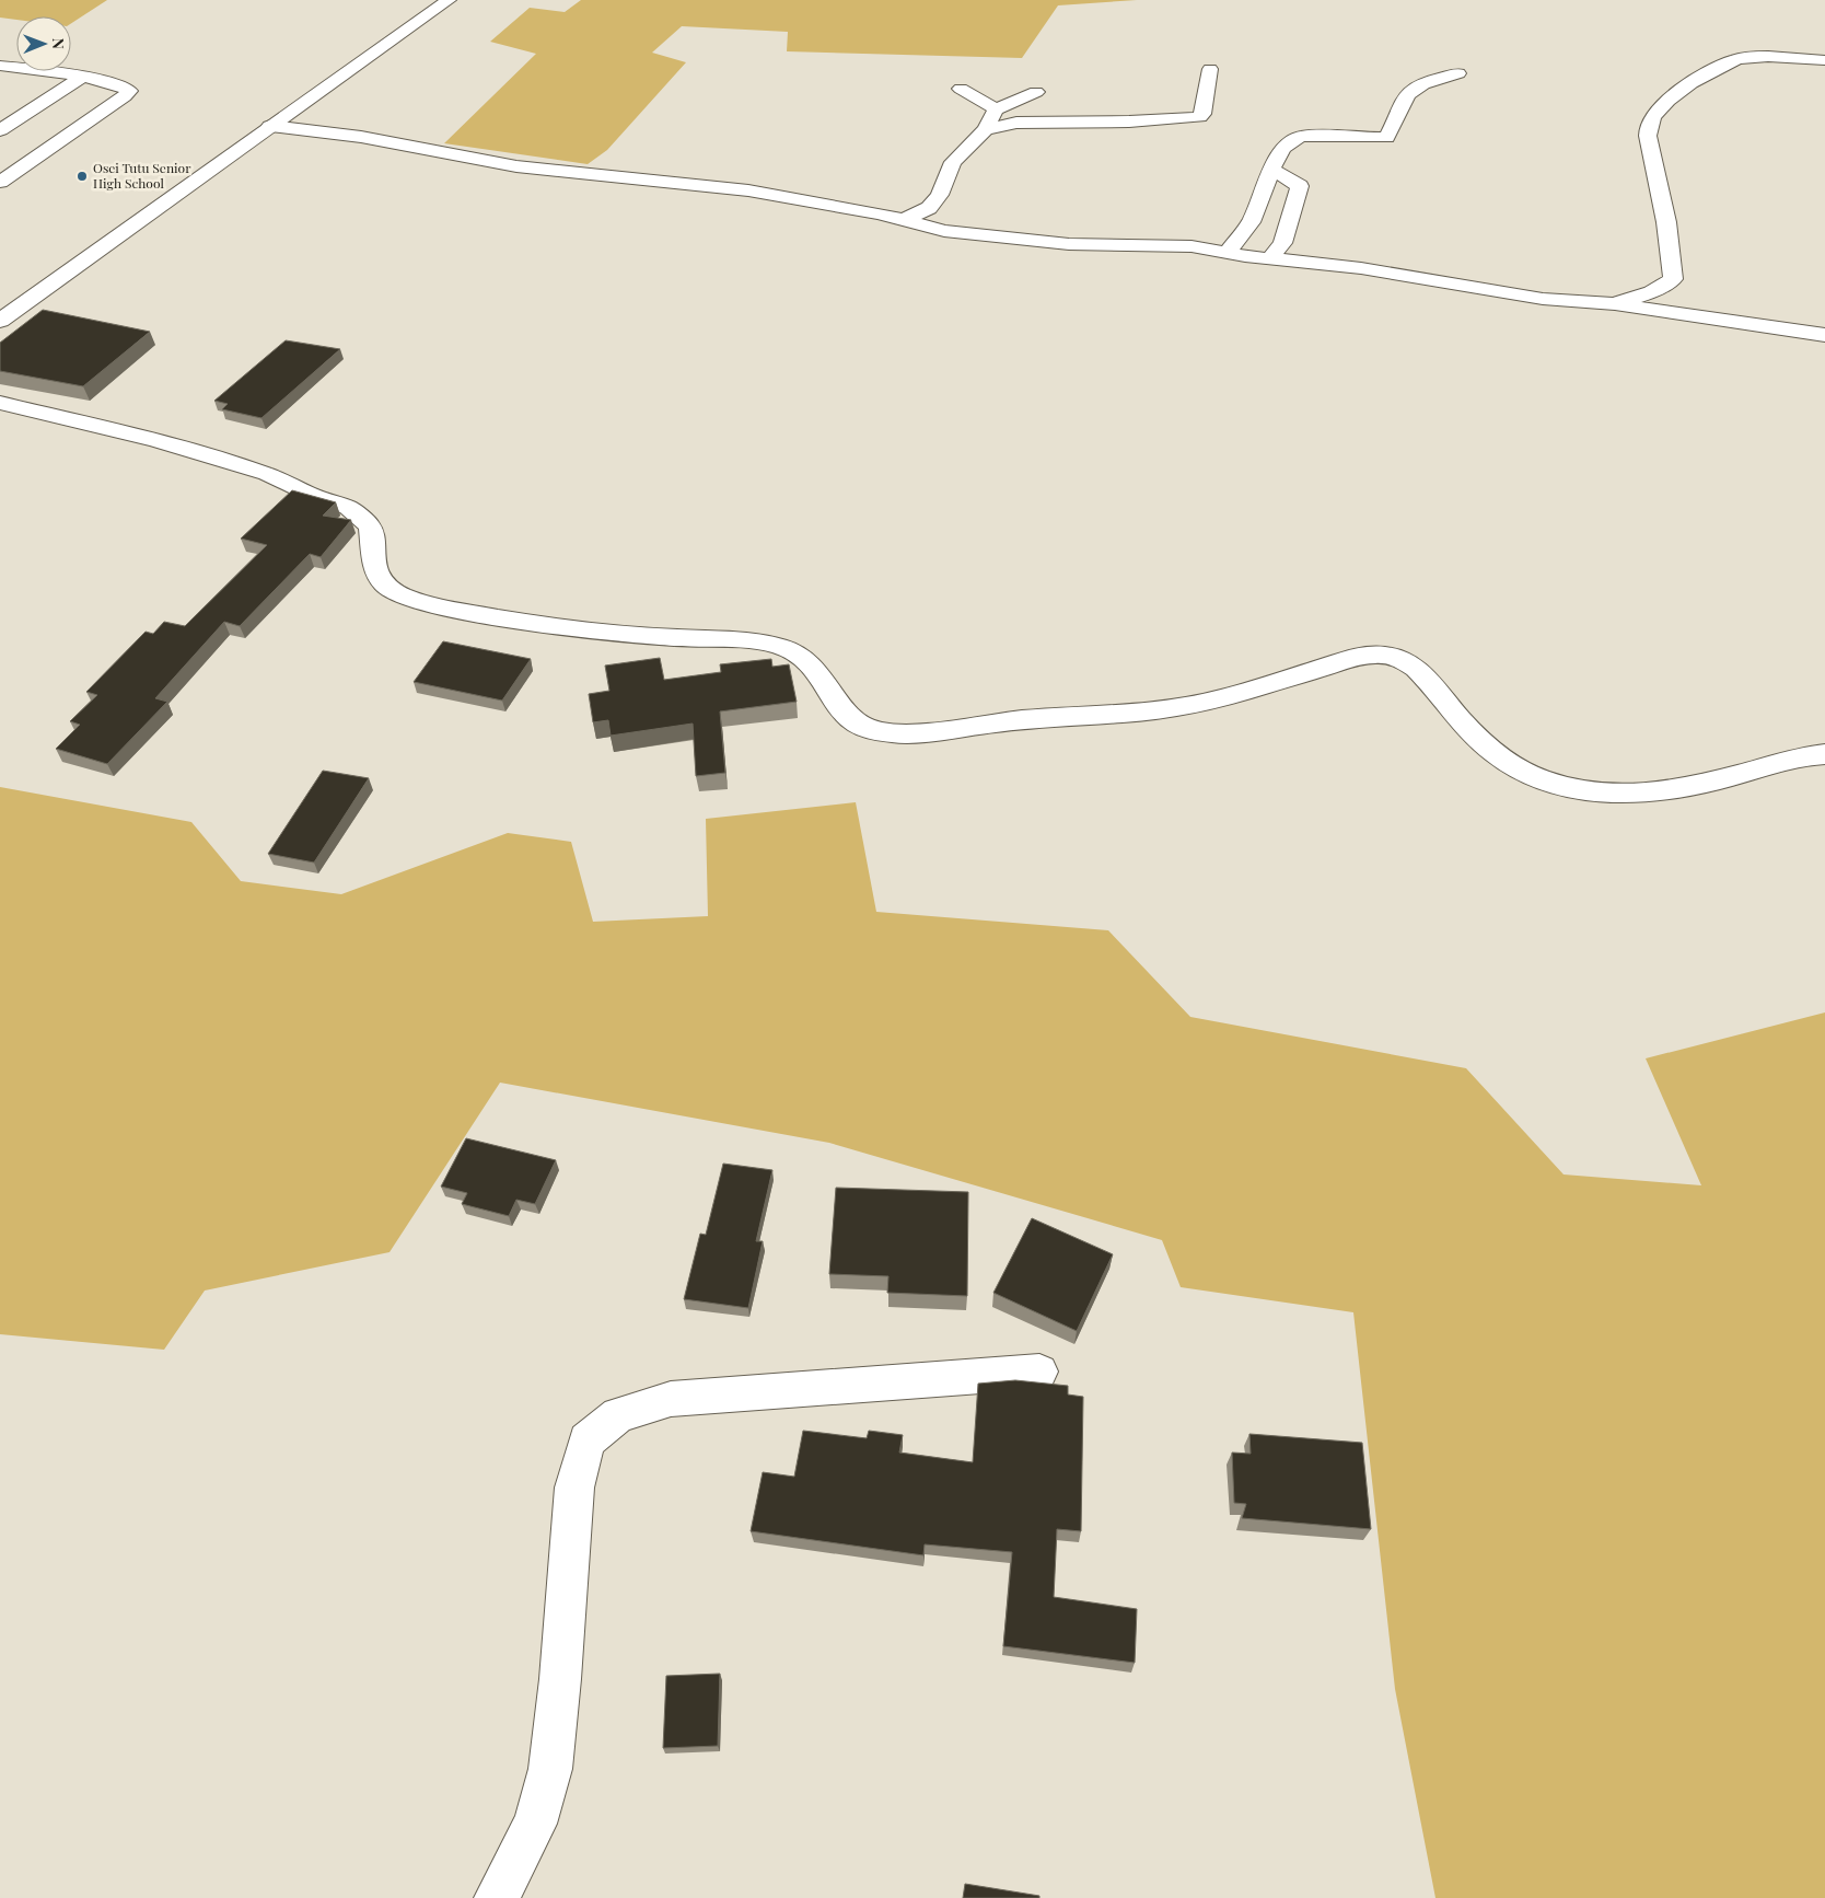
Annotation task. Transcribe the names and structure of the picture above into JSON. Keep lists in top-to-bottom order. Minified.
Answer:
{"places":["Osei Tutu Senior High School"],"north":"right"}
